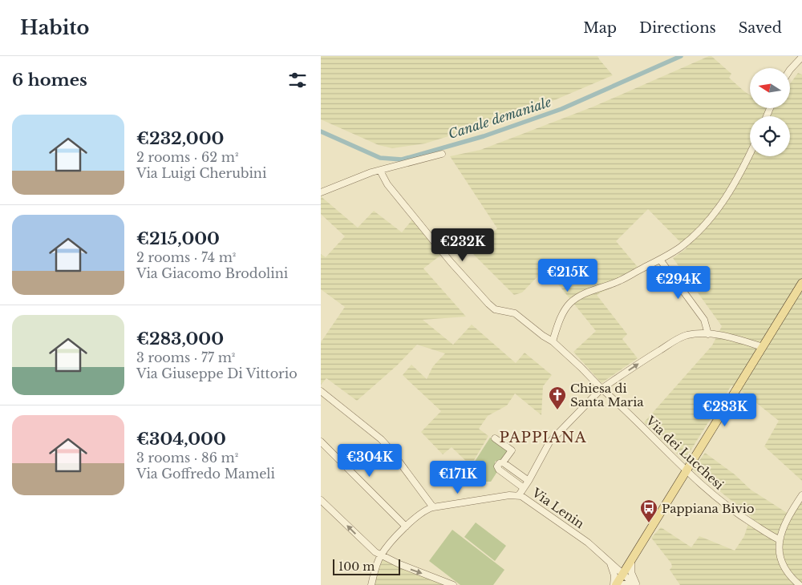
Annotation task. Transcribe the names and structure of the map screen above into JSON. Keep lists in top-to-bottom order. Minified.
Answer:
{"streets":{"street":["Via dei Lucchesi","Via Lenin"]},"districts":["PAPPIANA"],"water":["Canale demaniale"],"places":{"church":["Chiesa di Santa Maria"],"bus stop":["Pappiana Bivio"]},"scale_bar":"100 m","north":"left","page":{"header":"Habito","nav":["Map","Directions","Saved"],"heading":"6 homes","list":[{"name":"€232,000","note":"2 rooms · 62 m² · Via Luigi Cherubini"},{"name":"€215,000","note":"2 rooms · 74 m² · Via Giacomo Brodolini"},{"name":"€283,000","note":"3 rooms · 77 m² · Via Giuseppe Di Vittorio"},{"name":"€304,000","note":"3 rooms · 86 m² · Via Goffredo Mameli"}],"price":["€232K","€215K","€294K","€283K","€304K","€171K"],"scale":"100 m"}}
